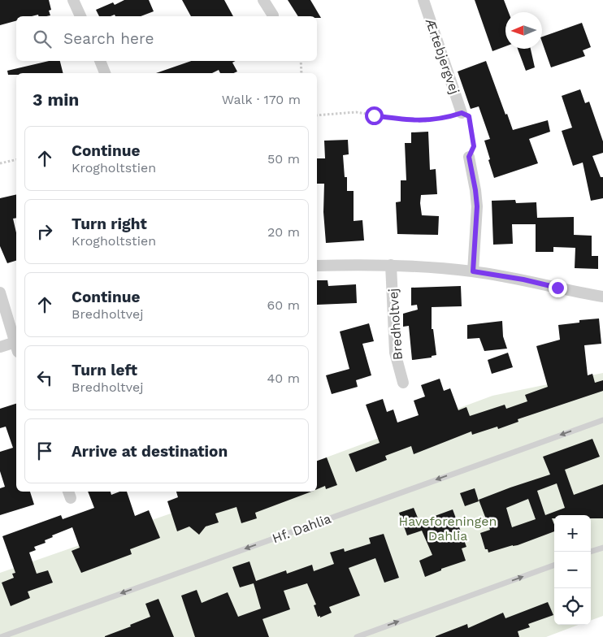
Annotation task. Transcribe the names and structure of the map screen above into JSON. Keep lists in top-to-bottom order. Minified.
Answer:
{"streets":{"street":["Ærtebjergvej","Bredholtvej"],"lane":["Hf. Dahlia"]},"one_way":["Hf. Dahlia"],"parks":["Haveforeningen Dahlia"],"north":"left","page":{"search":"Search here","heading":["3 min","Walk · 170 m"],"list":[["Continue","Krogholtstien","50 m"],["Turn right","Krogholtstien","20 m"],["Continue","Bredholtvej","60 m"],["Turn left","Bredholtvej","40 m"],"Arrive at destination"],"map_buttons":["+","−"]}}
